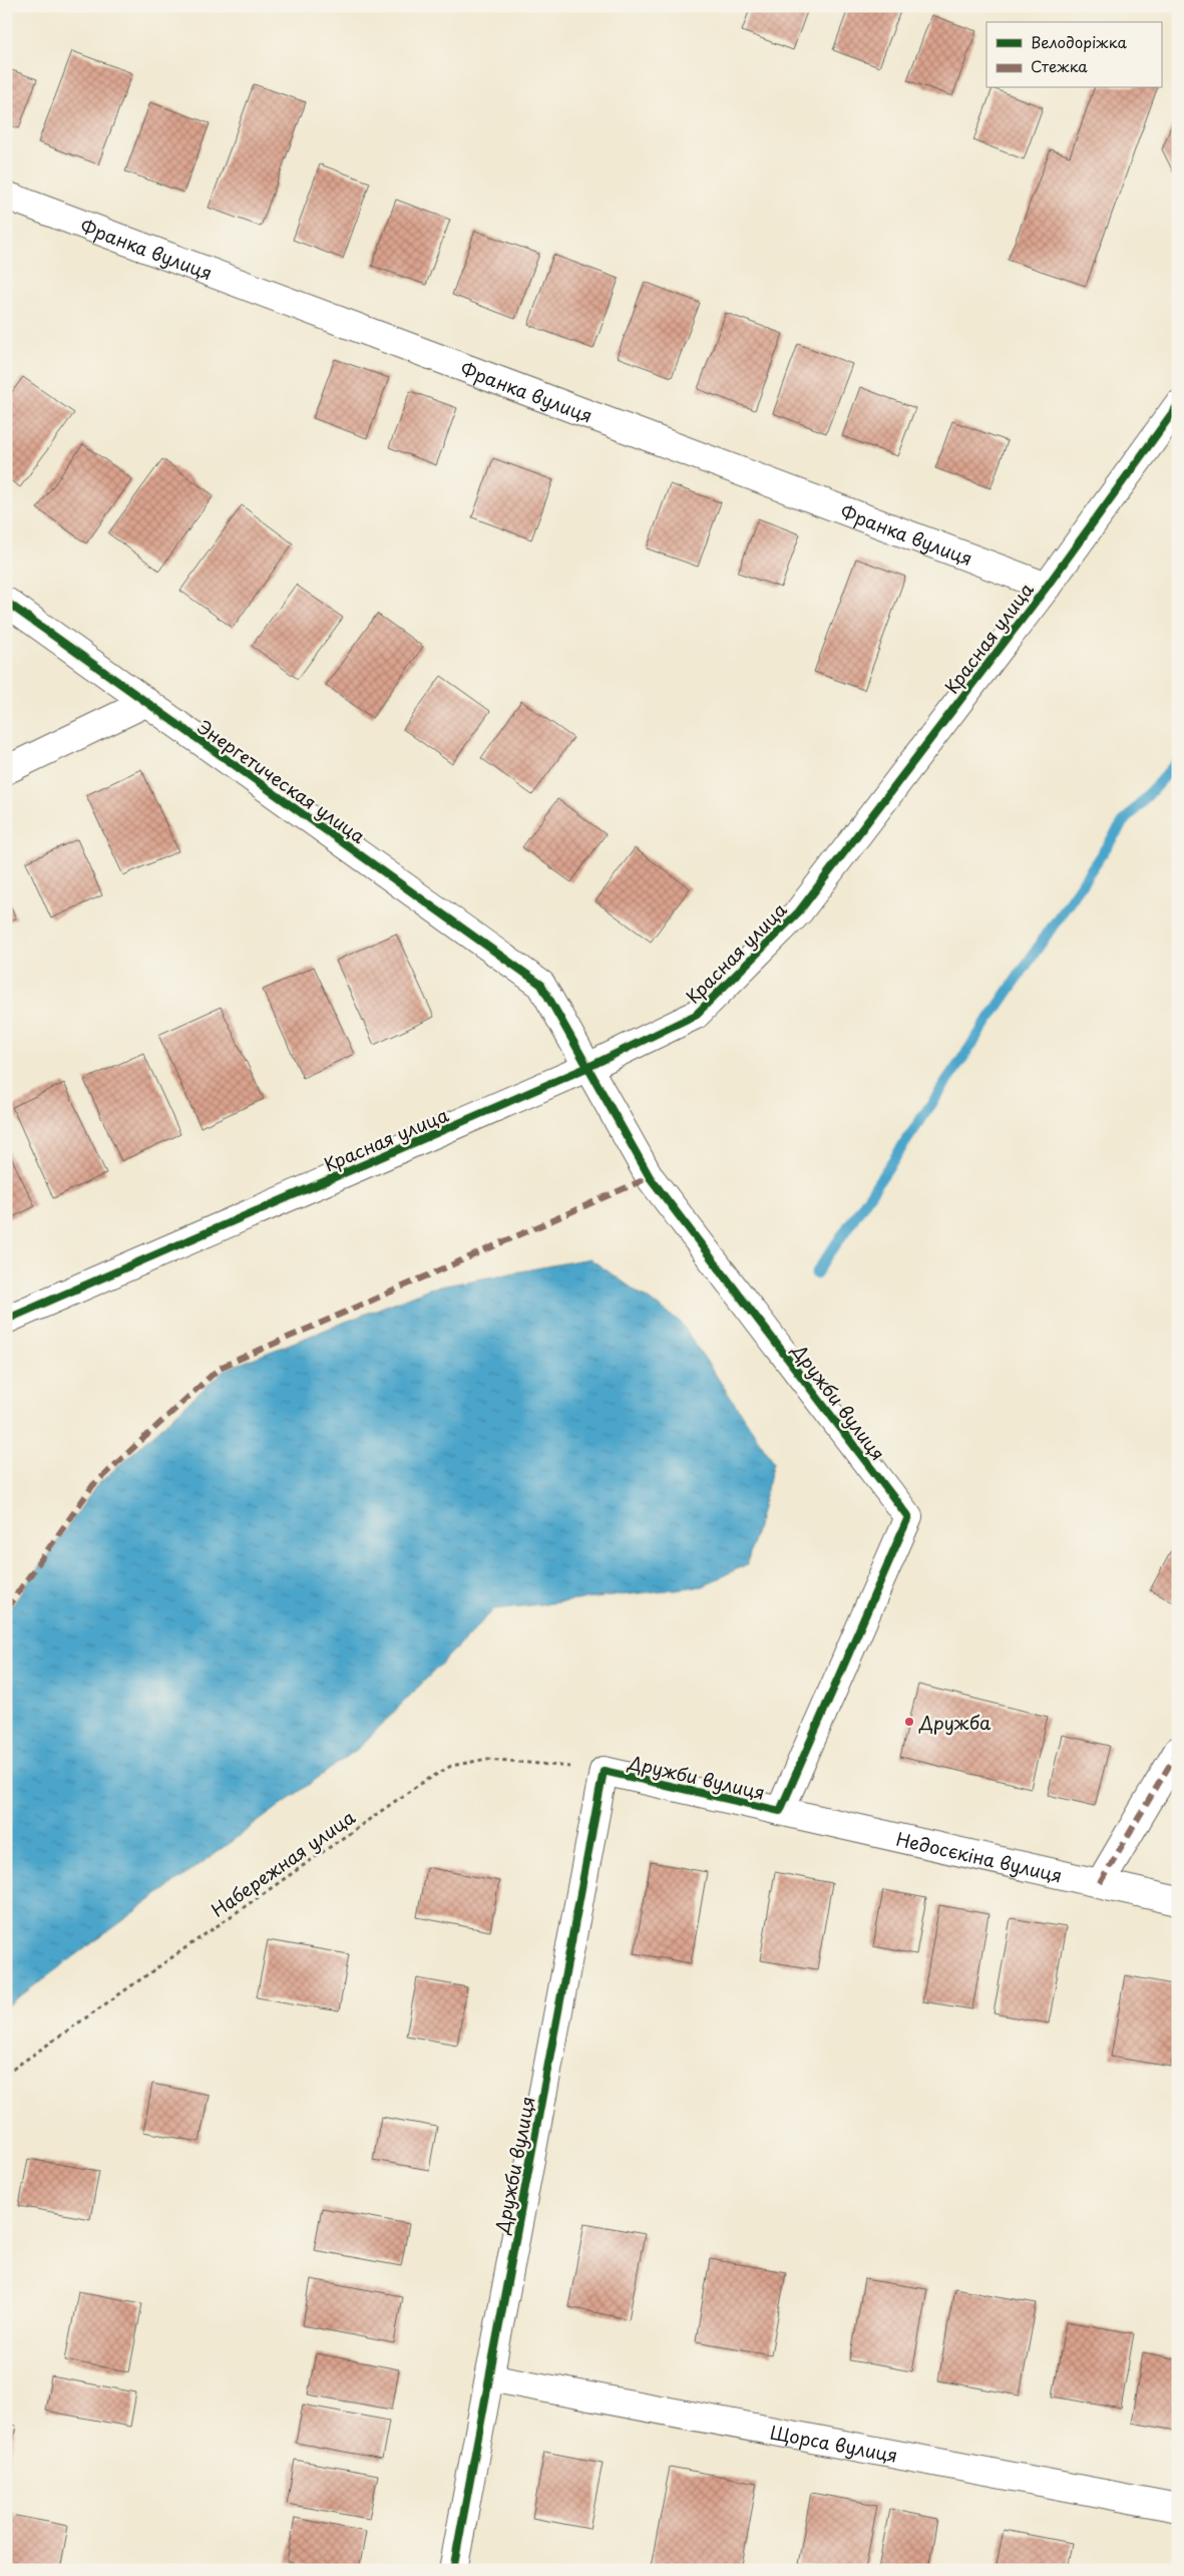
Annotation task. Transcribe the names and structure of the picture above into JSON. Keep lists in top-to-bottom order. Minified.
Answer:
{"streets":{"street":["Франка вулиця","Красная улица","Энергетическая улица","Дружби вулиця","Недосєкіна вулиця","Щорса вулиця"],"path":["Набережная улица"]},"crossings":[["Франка вулиця","Красная улица"],["Красная улица","Дружби вулиця"],["Энергетическая улица","Дружби вулиця"],["Дружби вулиця","Недосєкіна вулиця"],["Дружби вулиця","Набережная улица"],["Дружби вулиця","Щорса вулиця"]],"places":["Дружба"],"legend":["Велодоріжка","Стежка"]}
